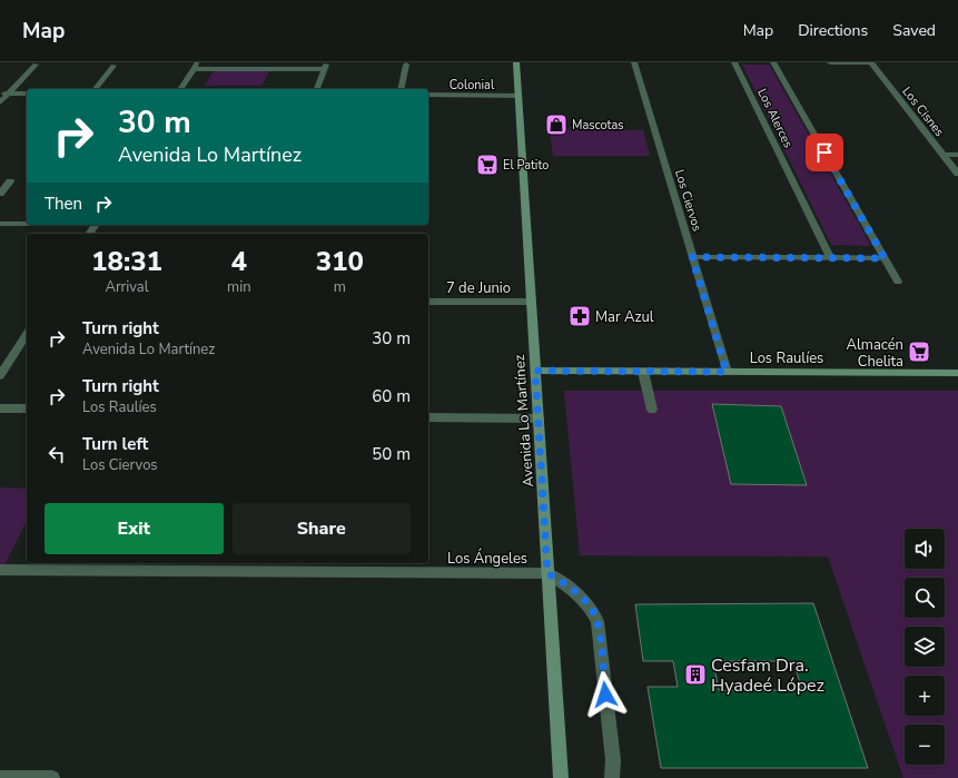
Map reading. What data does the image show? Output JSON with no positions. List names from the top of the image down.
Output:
{
  "streets": {
    "main road": ["Los Raulíes", "Avenida Lo Martínez"],
    "street": [
      "Colonial",
      "Los Cisnes",
      "Los Alerces",
      "Los Ciervos",
      "7 de Junio",
      "Los Ángeles"
    ]
  },
  "crossings": [
    ["Colonial", "Avenida Lo Martínez"],
    ["Los Ciervos", "Los Raulíes"],
    ["7 de Junio", "Avenida Lo Martínez"],
    ["Los Raulíes", "Avenida Lo Martínez"],
    ["Avenida Lo Martínez", "Los Ángeles"]
  ],
  "places": {
    "shop": ["Mascotas"],
    "supermarket": ["El Patito", "Almacén Chelita"],
    "pharmacy": ["Mar Azul"],
    "building": ["Cesfam Dra. Hyadeé López"]
  },
  "page": {
    "header": "Map",
    "nav": ["Map", "Directions", "Saved"],
    "turn": ["30 m", "Avenida Lo Martínez"],
    "then": "Then",
    "eta": [
      "18:31",
      "Arrival",
      "4",
      "min",
      "310",
      "m"
    ],
    "list": [
      {
        "name": "Turn right",
        "note": "Avenida Lo Martínez",
        "value": "30 m"
      },
      {
        "name": "Turn right",
        "note": "Los Raulíes",
        "value": "60 m"
      },
      {
        "name": "Turn left",
        "note": "Los Ciervos",
        "value": "50 m"
      }
    ],
    "buttons": ["Exit", "Share"],
    "map_buttons": ["+", "−"]
  }
}
